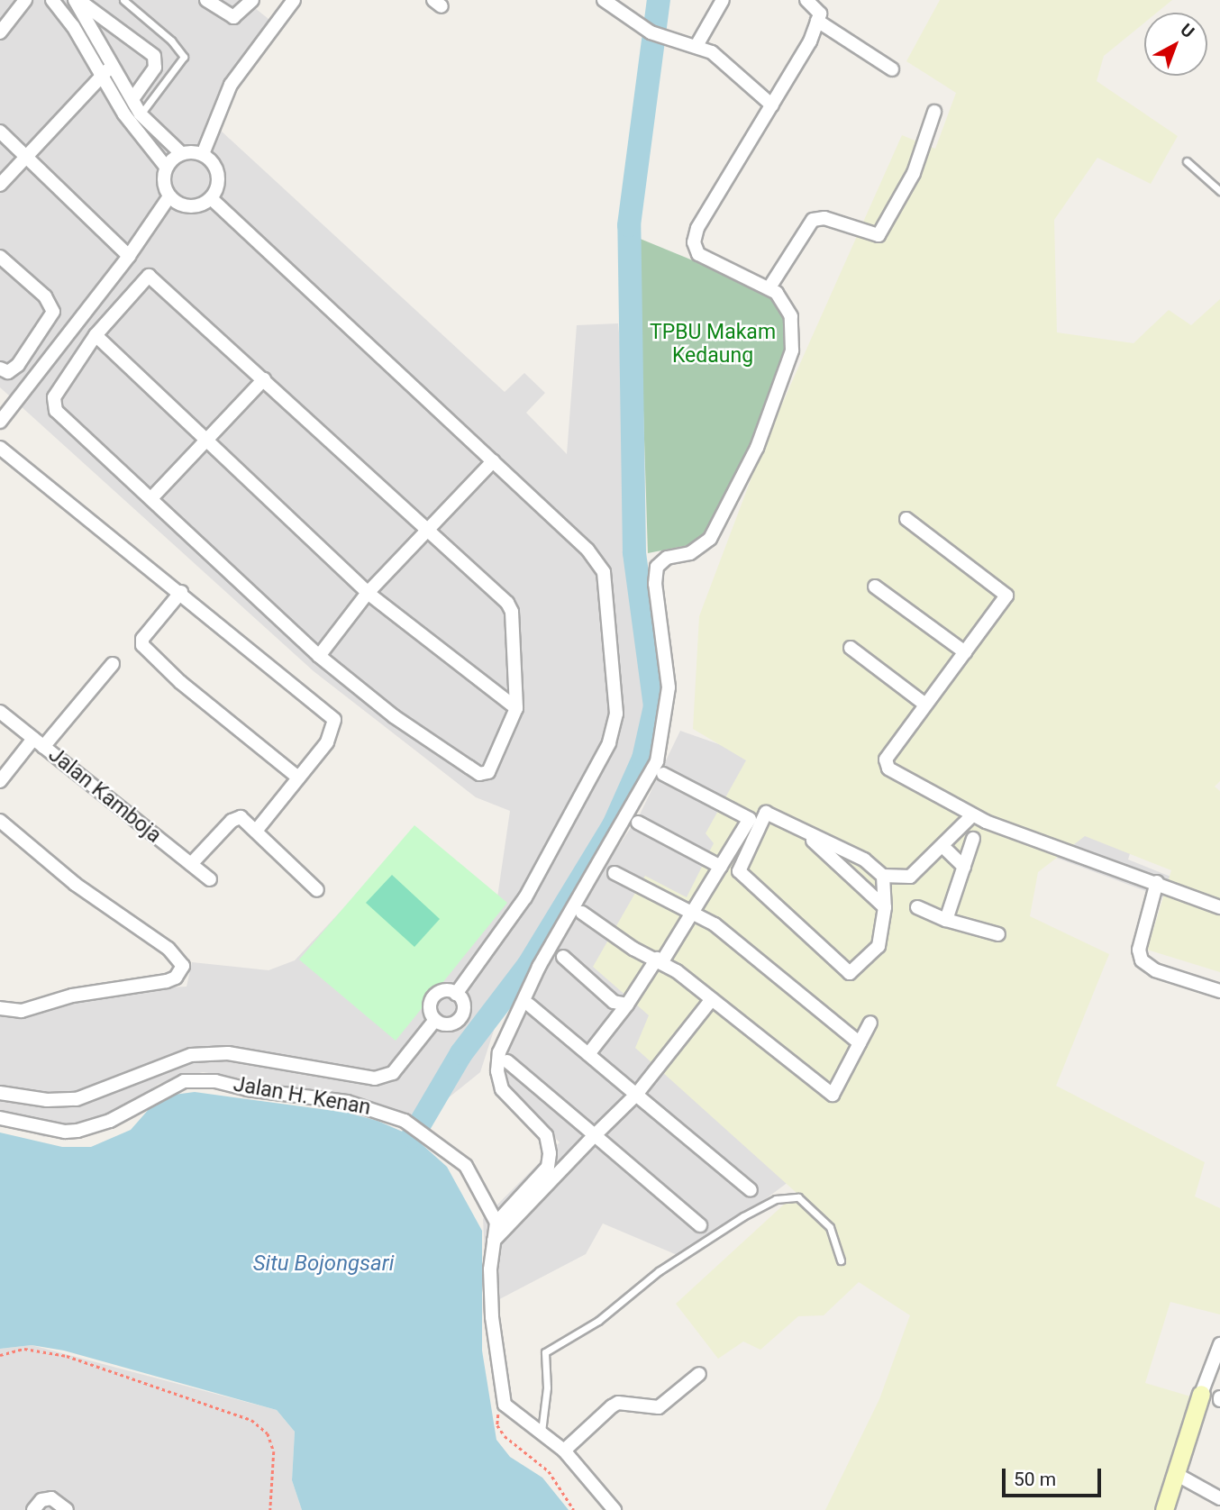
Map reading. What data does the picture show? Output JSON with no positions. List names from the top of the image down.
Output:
{
  "streets": {
    "street": ["Jalan Kamboja", "Jalan H. Kenan"]
  },
  "water": ["Situ Bojongsari"],
  "parks": ["TPBU Makam Kedaung"],
  "scale_bar": "50 m",
  "north": "top right"
}
